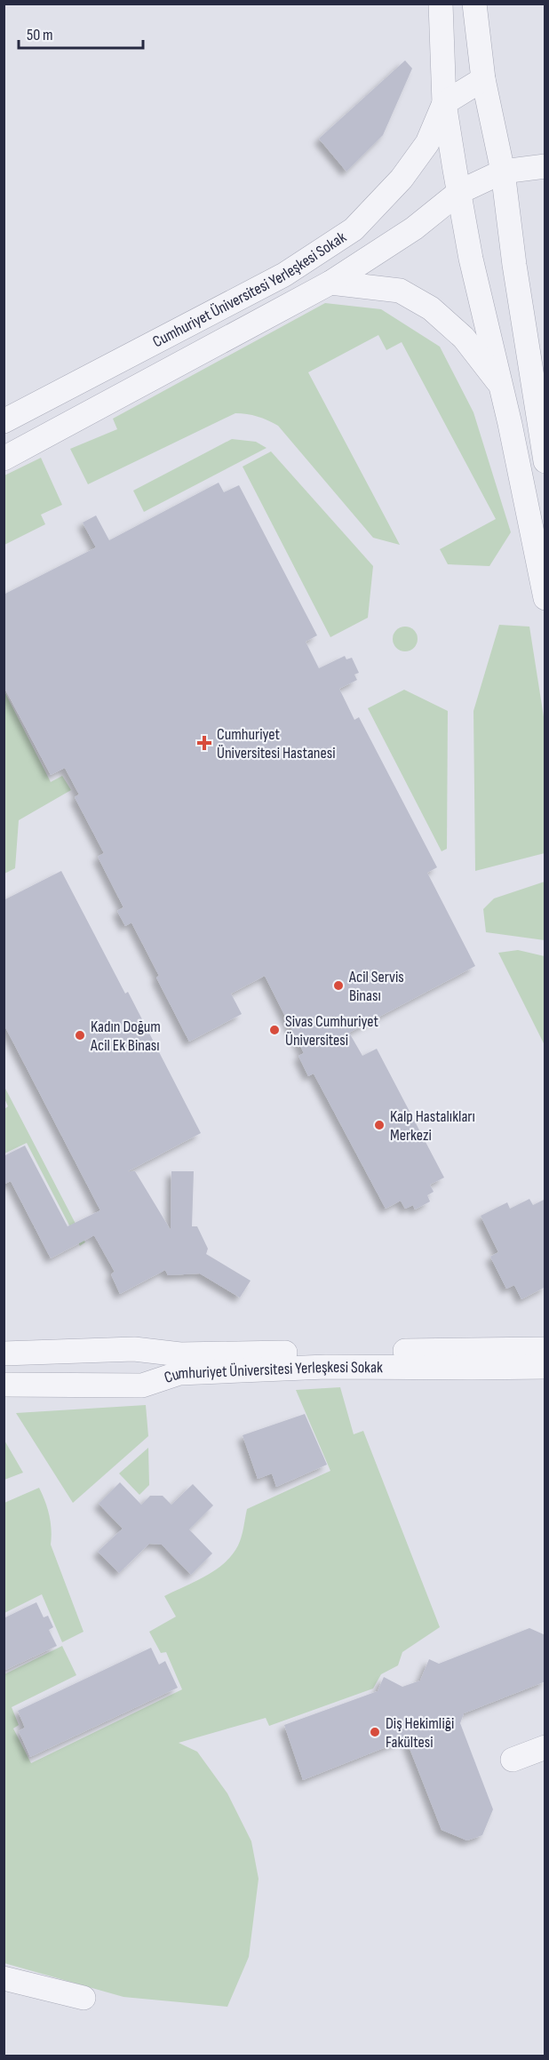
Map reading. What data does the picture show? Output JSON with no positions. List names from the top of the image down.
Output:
{
  "streets": {
    "street": ["Cumhuriyet Üniversitesi Yerleşkesi Sokak"]
  },
  "places": {
    "health": ["Cumhuriyet Üniversitesi Hastanesi"],
    "other": [
      "Acil Servis Binası",
      "Sivas Cumhuriyet Üniversitesi",
      "Kadın Doğum Acil Ek Binası",
      "Kalp Hastalıkları Merkezi",
      "Diş Hekimliği Fakültesi"
    ]
  },
  "scale_bar": "50 m"
}
